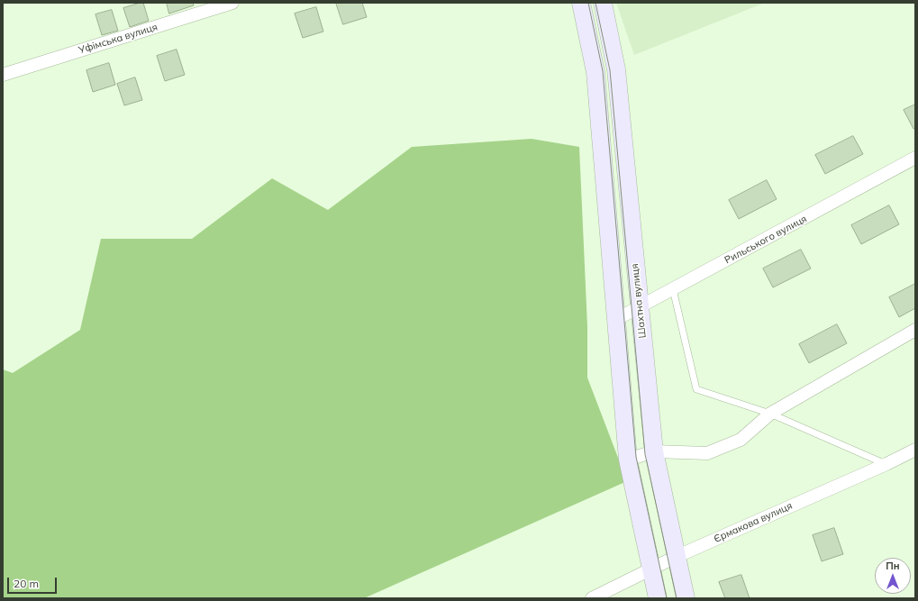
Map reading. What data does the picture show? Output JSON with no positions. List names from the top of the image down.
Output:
{
  "streets": {
    "main road": ["Шахтна вулиця"],
    "street": ["Уфімська вулиця", "Рильського вулиця", "Єрмакова вулиця"]
  },
  "crossings": [
    ["Рильського вулиця", "Шахтна вулиця"],
    ["Шахтна вулиця", "Єрмакова вулиця"]
  ],
  "scale_bar": "20 m",
  "north": "top"
}
